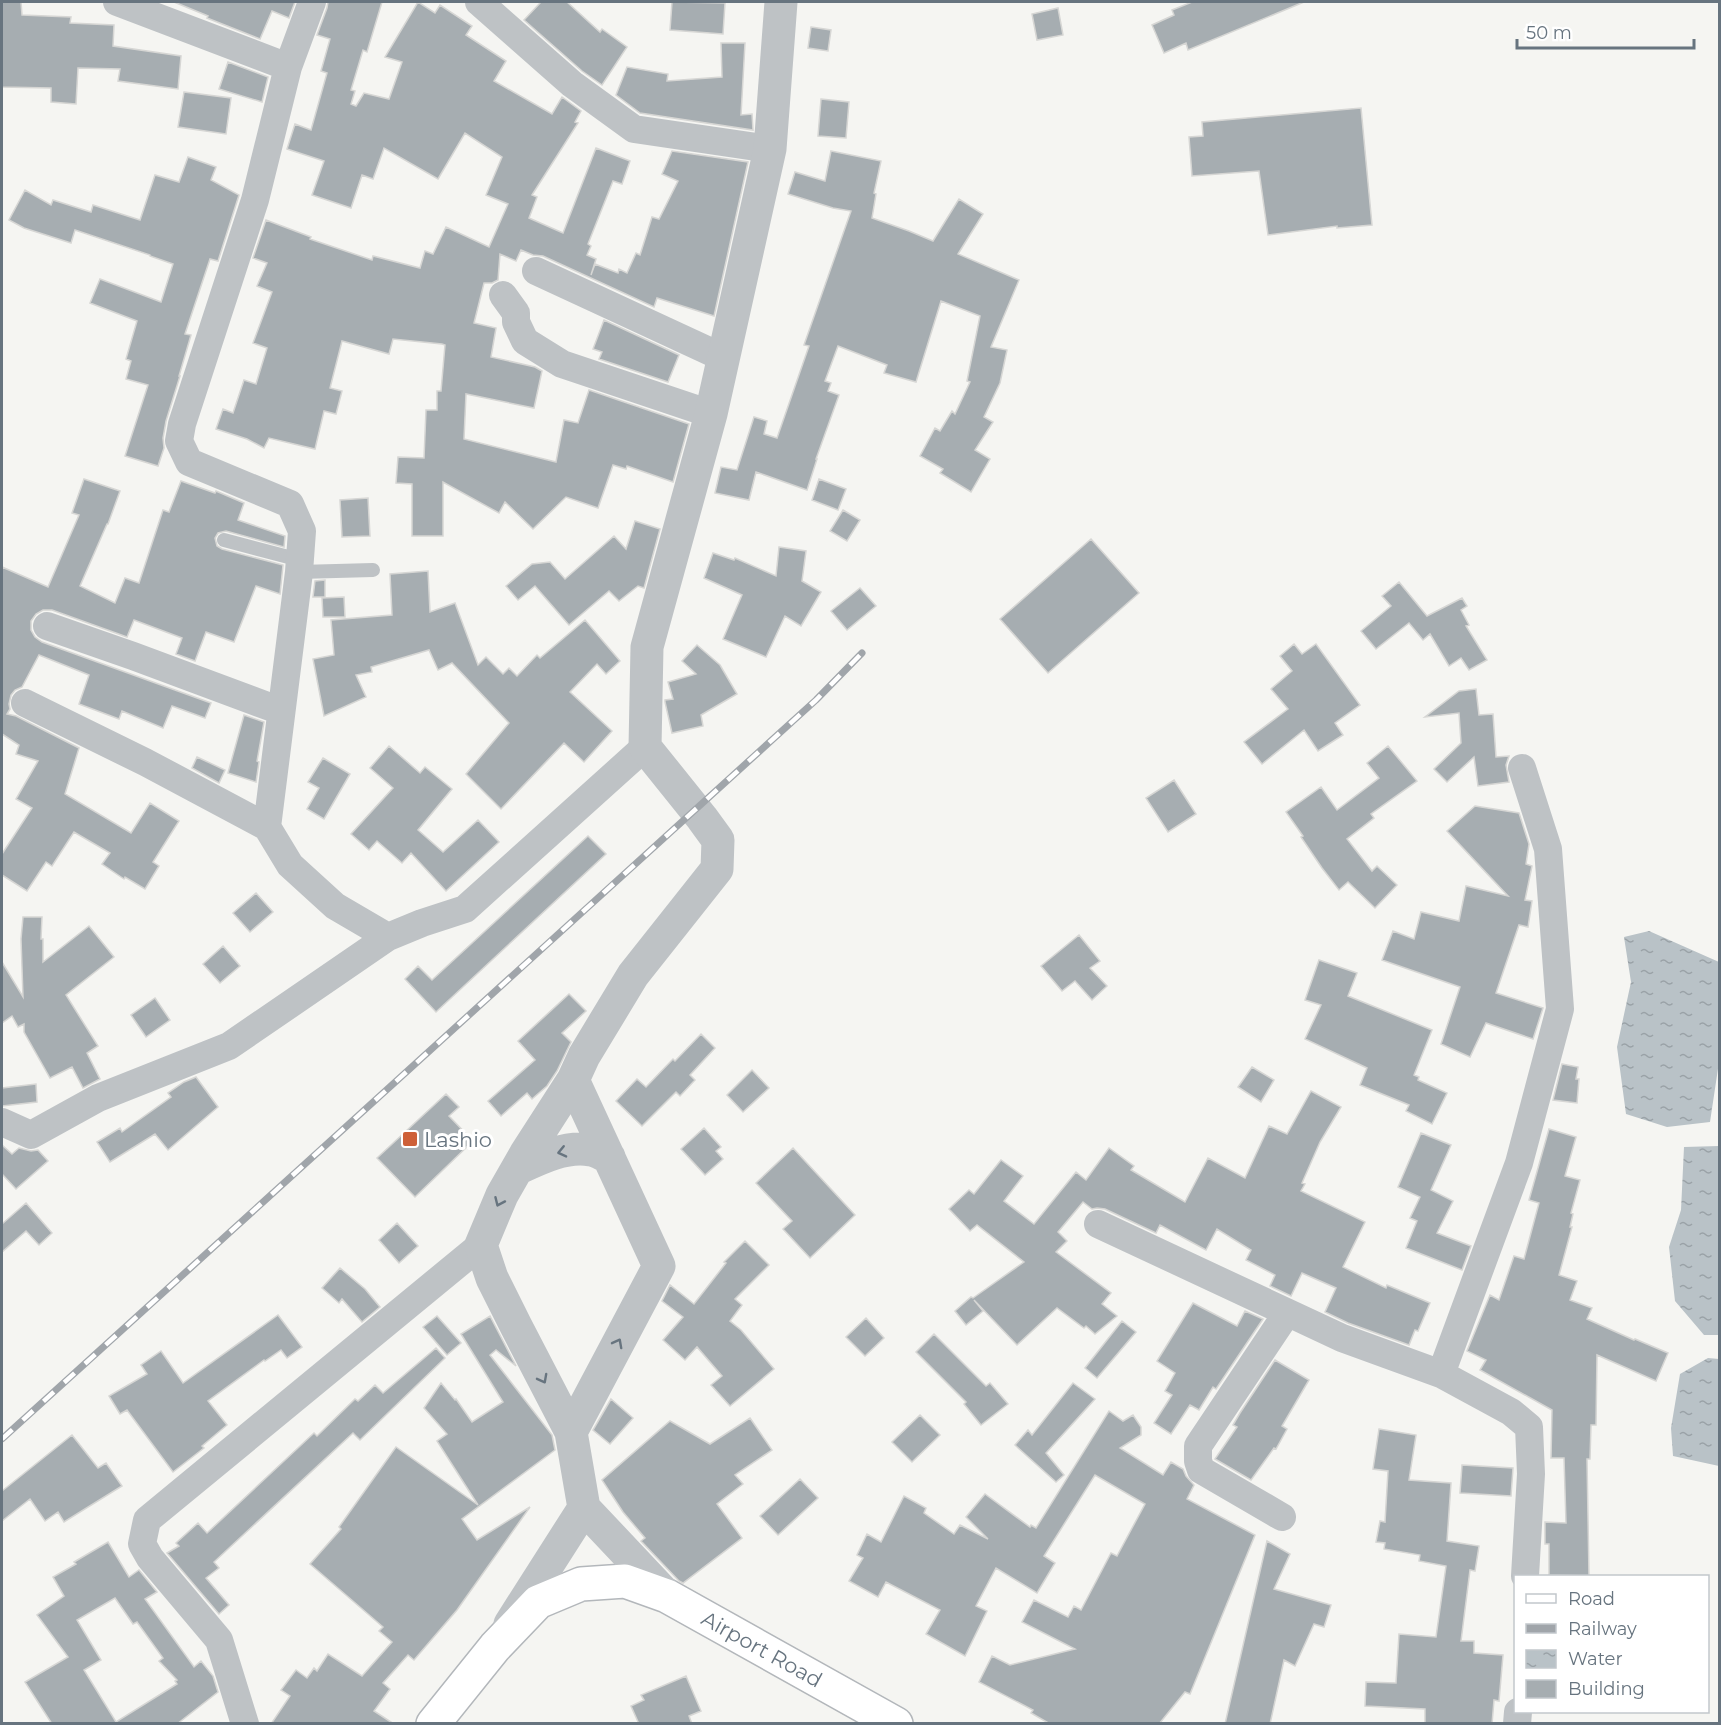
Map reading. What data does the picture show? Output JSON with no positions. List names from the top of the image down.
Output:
{
  "streets": {
    "main road": ["Airport Road"]
  },
  "places": {
    "transit": ["Lashio"]
  },
  "legend": [
    "Road",
    "Railway",
    "Water",
    "Building"
  ],
  "scale_bar": "50 m"
}
